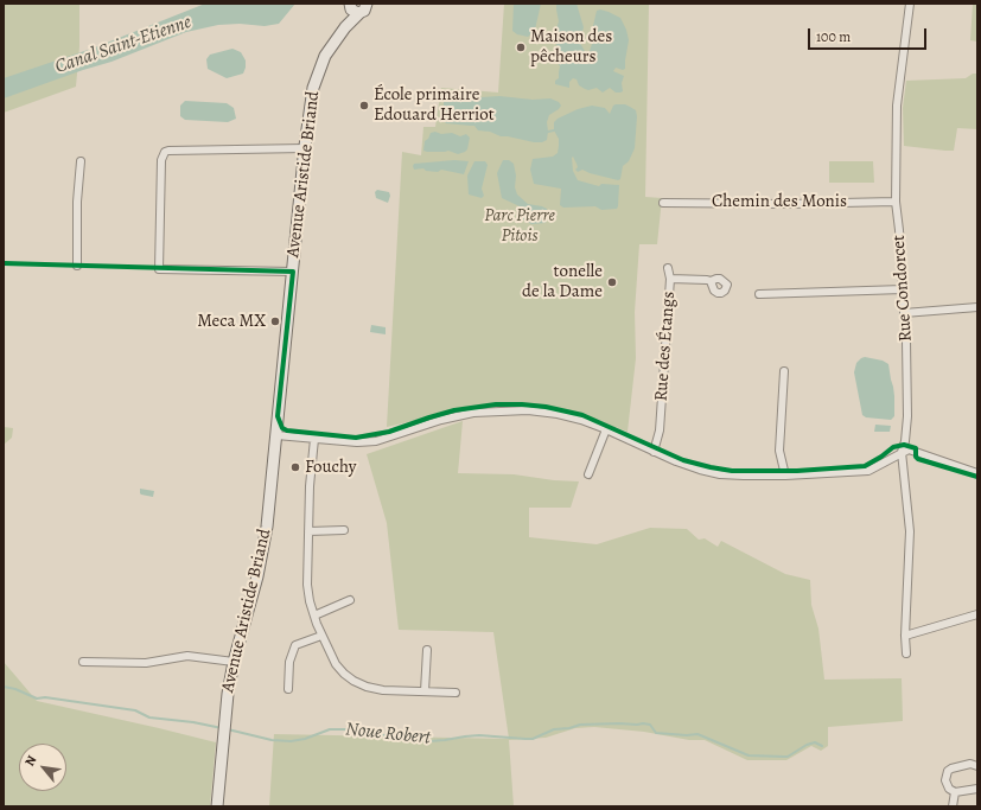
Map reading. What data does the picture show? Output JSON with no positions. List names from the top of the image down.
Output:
{
  "streets": {
    "street": [
      "Avenue Aristide Briand",
      "Chemin des Monis",
      "Rue Condorcet",
      "Rue des Étangs"
    ]
  },
  "crossings": [
    ["Chemin des Monis", "Rue Condorcet"]
  ],
  "water": ["Canal Saint-Etienne", "Noue Robert"],
  "parks": ["Parc Pierre Pitois"],
  "places": [
    "Maison des pêcheurs",
    "École primaire Edouard Herriot",
    "tonelle de la Dame",
    "Meca MX",
    "Fouchy"
  ],
  "scale_bar": "100 m",
  "north": "top left"
}
